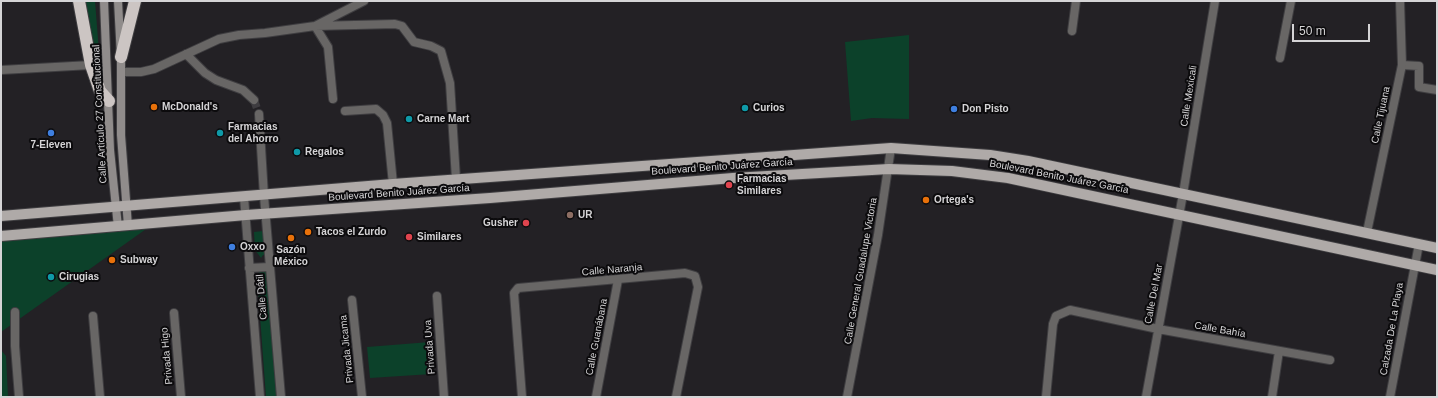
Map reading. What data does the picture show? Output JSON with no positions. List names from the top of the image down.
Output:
{
  "streets": {
    "main road": ["Calle Artículo 27 Constitucional", "Boulevard Benito Juárez García"],
    "street": [
      "Calle Mexicali",
      "Calle Tijuana",
      "Calle Naranja",
      "Calle General Guadalupe Victoria",
      "Calle Del Mar",
      "Calle Dátil",
      "Calzada De La Playa",
      "Calle Bahía",
      "Calle Guanábana",
      "Privada Uva",
      "Privada Jicama",
      "Privada Higo"
    ]
  },
  "crossings": [
    ["Calle Mexicali", "Boulevard Benito Juárez García"],
    ["Calle Mexicali", "Calle Del Mar"],
    ["Calle Artículo 27 Constitucional", "Boulevard Benito Juárez García"],
    ["Calle Tijuana", "Boulevard Benito Juárez García"],
    ["Boulevard Benito Juárez García", "Calle General Guadalupe Victoria"],
    ["Boulevard Benito Juárez García", "Calle Del Mar"],
    ["Boulevard Benito Juárez García", "Calle Dátil"],
    ["Boulevard Benito Juárez García", "Calzada De La Playa"],
    ["Calle Naranja", "Calle Guanábana"],
    ["Calle Del Mar", "Calle Bahía"]
  ],
  "places": [
    "McDonald's",
    "Curios",
    "Don Pisto",
    "Carne Mart",
    "7-Eleven",
    "Farmacias del Ahorro",
    "Regalos",
    "Farmacias Similares",
    "Ortega's",
    "UR",
    "Gusher",
    "Tacos el Zurdo",
    "Similares",
    "Sazón México",
    "Oxxo",
    "Subway",
    "Cirugias"
  ],
  "scale_bar": "50 m"
}
